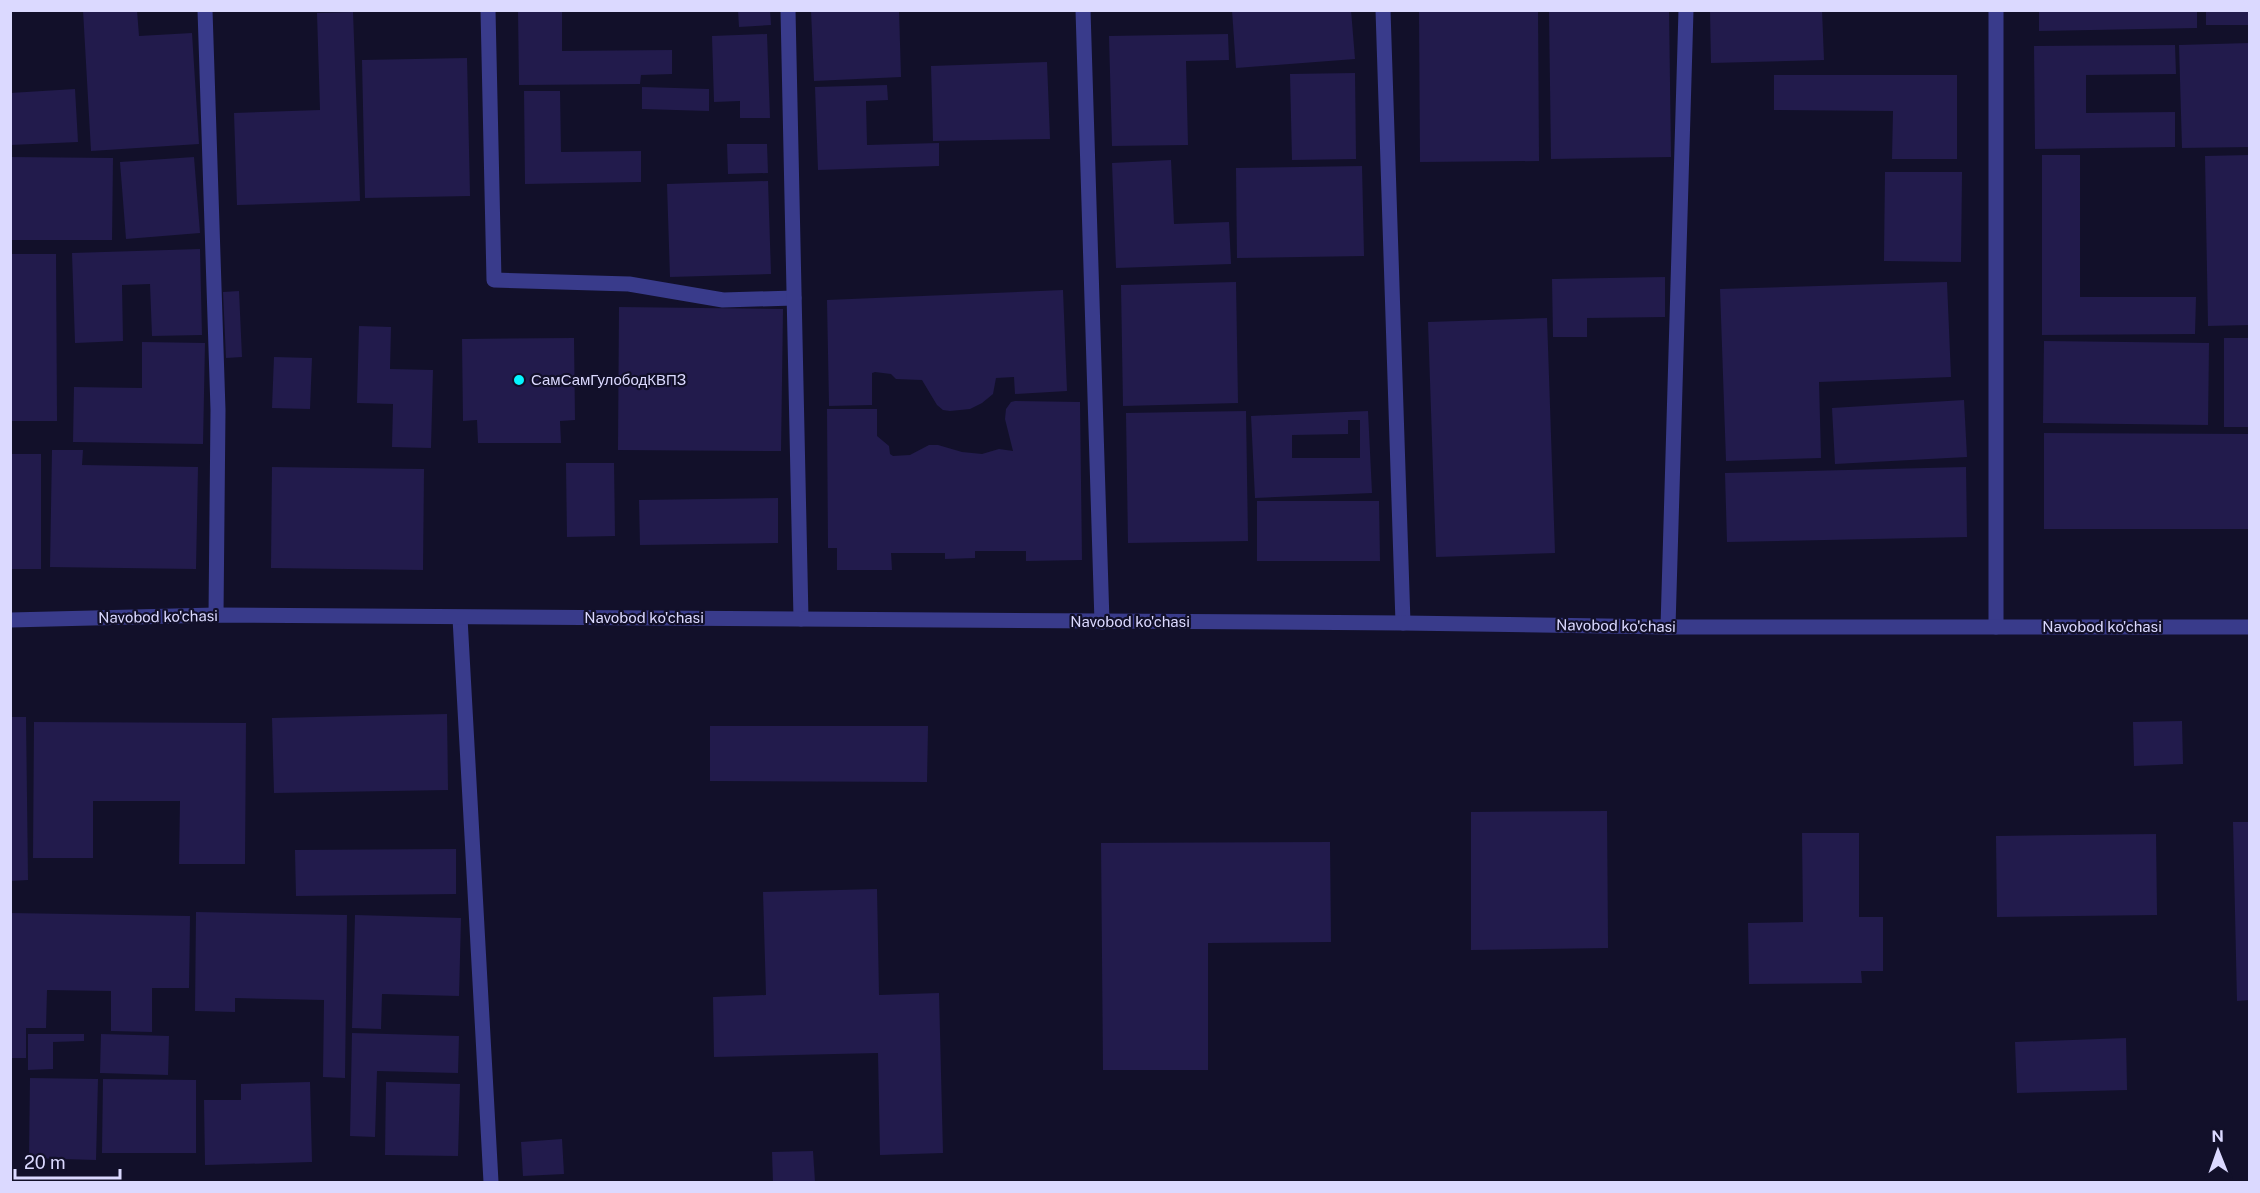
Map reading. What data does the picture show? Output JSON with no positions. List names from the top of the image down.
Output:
{
  "streets": {
    "street": ["Navobod ko'chasi"]
  },
  "places": ["СамСамГулободКВП3"],
  "scale_bar": "20 m",
  "north": "top"
}
